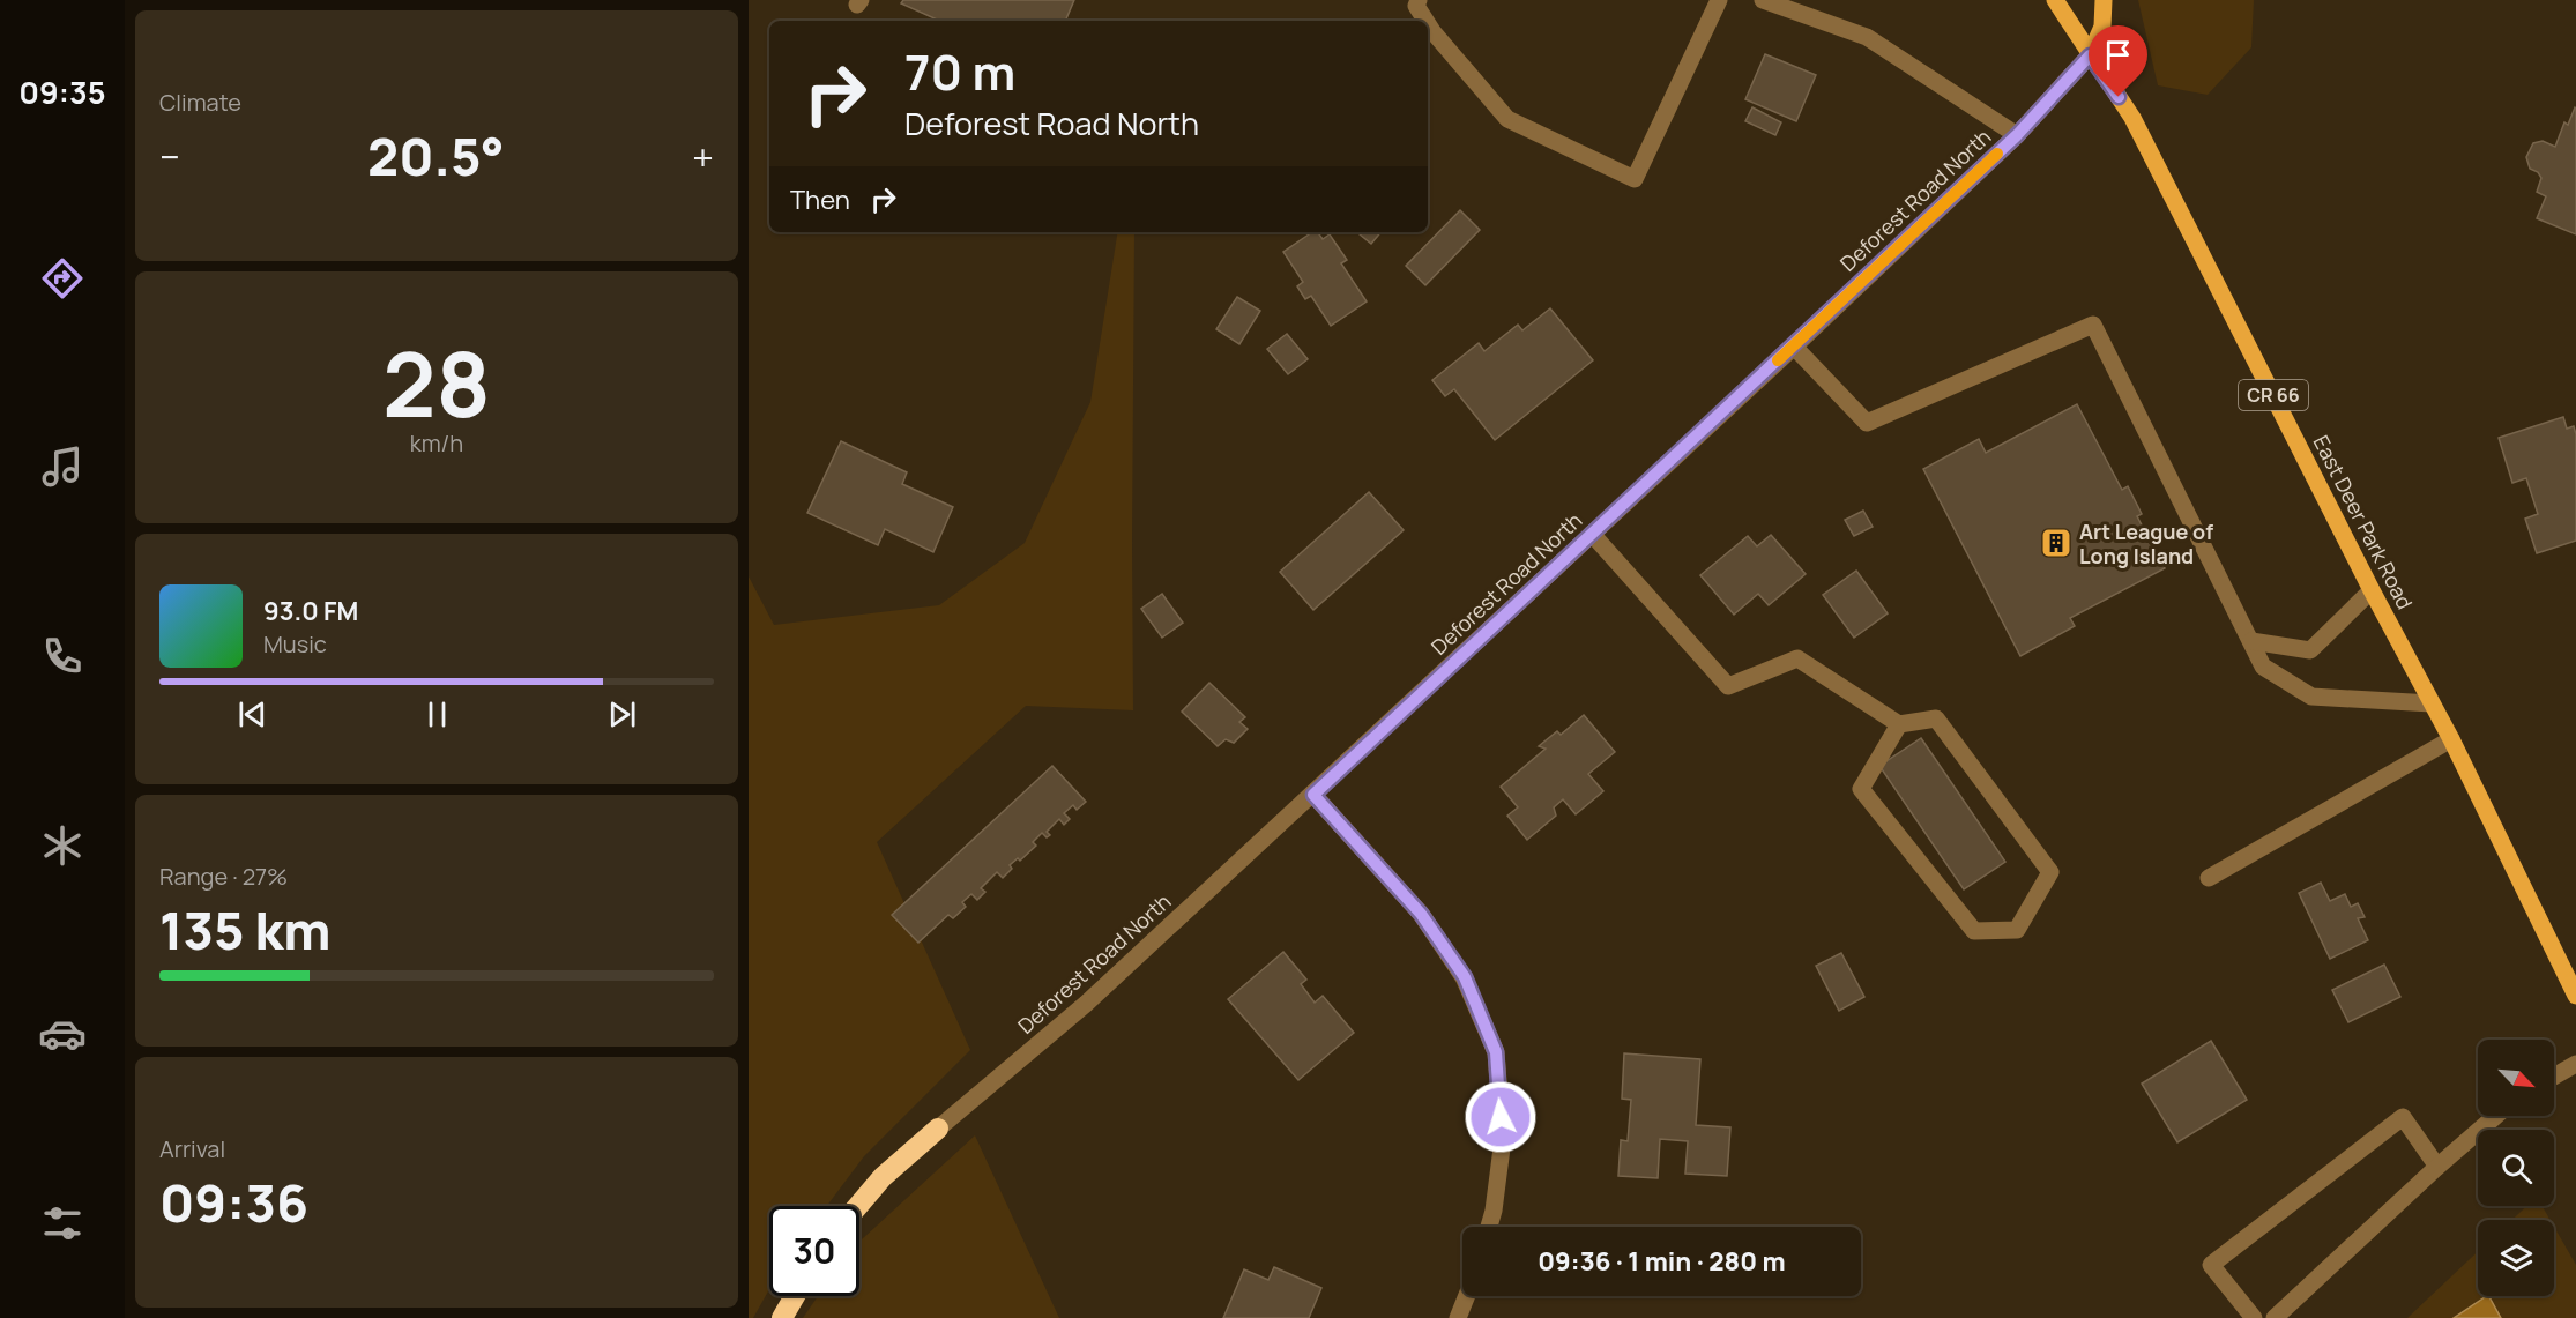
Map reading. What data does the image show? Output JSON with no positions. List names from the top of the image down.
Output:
{
  "streets": {
    "main road": ["CR 66", "East Deer Park Road"],
    "street": ["Deforest Road North"]
  },
  "crossings": [
    ["Deforest Road North", "East Deer Park Road"]
  ],
  "places": {
    "building": ["Art League of Long Island"]
  },
  "north": "bottom right",
  "page": {
    "tabs": "09:35",
    "tile": [
      "Climate",
      ["28", "km/h"],
      ["Range · 27%", "135 km"],
      ["Arrival", "09:36"]
    ],
    "turn": ["70 m", "Deforest Road North"],
    "heat": ["−", "20.5°", "+"],
    "then": "Then",
    "song": ["93.0 FM", "Music"],
    "limit": "30",
    "trip": "09:36 · 1 min · 280 m"
  }
}
